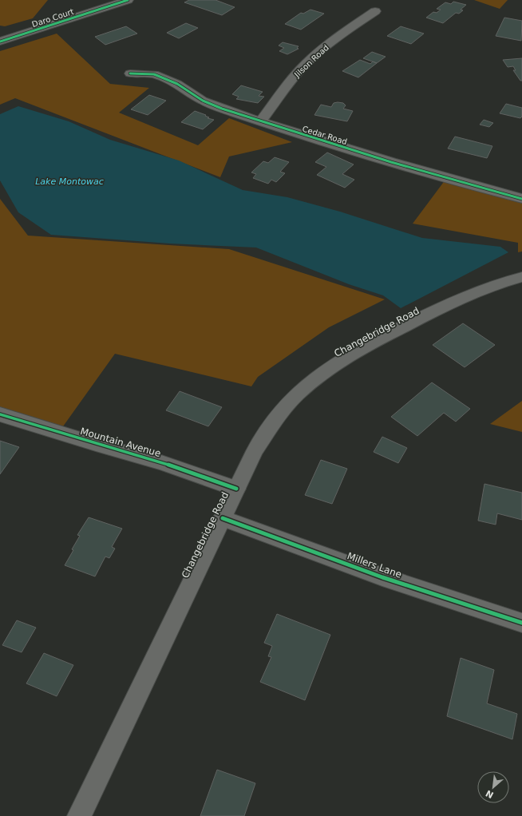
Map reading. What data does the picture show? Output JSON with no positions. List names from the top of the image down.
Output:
{
  "streets": {
    "street": [
      "Daro Court",
      "Jilson Road",
      "Cedar Road",
      "Changebridge Road",
      "Mountain Avenue",
      "Millers Lane"
    ]
  },
  "crossings": [
    ["Jilson Road", "Cedar Road"],
    ["Changebridge Road", "Mountain Avenue"],
    ["Changebridge Road", "Millers Lane"]
  ],
  "water": ["Lake Montowac"],
  "north": "bottom left"
}
